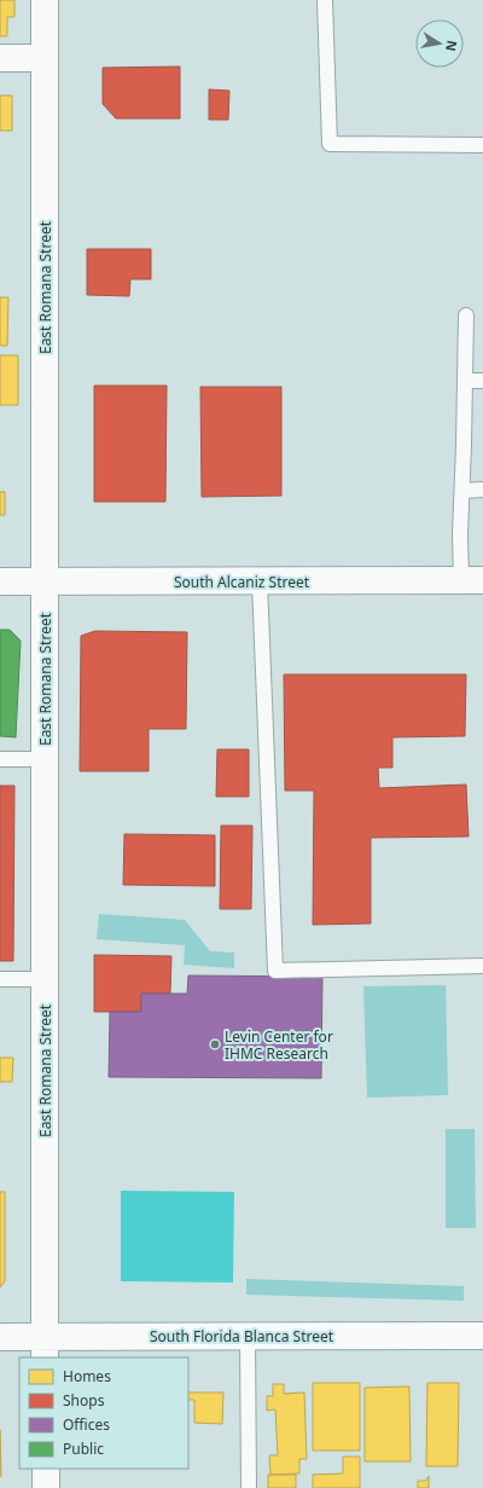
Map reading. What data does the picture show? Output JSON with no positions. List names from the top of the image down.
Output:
{
  "streets": {
    "street": ["East Romana Street", "South Alcaniz Street", "South Florida Blanca Street"]
  },
  "crossings": [
    ["East Romana Street", "South Alcaniz Street"],
    ["East Romana Street", "South Florida Blanca Street"]
  ],
  "places": ["Levin Center for IHMC Research"],
  "legend": [
    "Homes",
    "Shops",
    "Offices",
    "Public"
  ],
  "north": "right"
}
